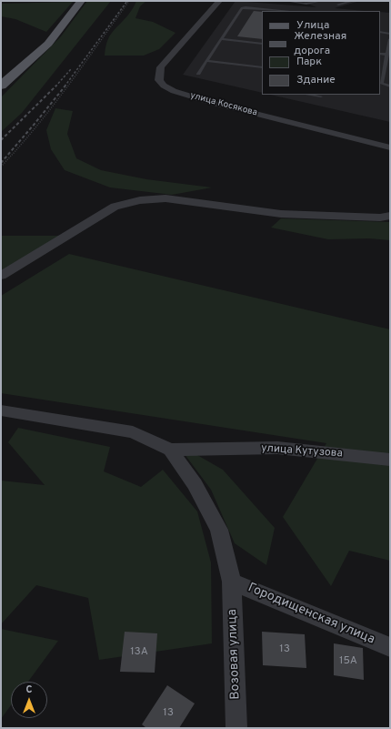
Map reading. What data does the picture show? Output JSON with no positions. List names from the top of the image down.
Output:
{
  "streets": {
    "street": [
      "улица Косякова",
      "улица Кутузова",
      "Городищенская улица",
      "Возовая улица"
    ]
  },
  "crossings": [
    ["улица Кутузова", "Возовая улица"],
    ["Городищенская улица", "Возовая улица"]
  ],
  "house_numbers": [
    "13",
    "13А",
    "15А",
    "13"
  ],
  "legend": [
    "Улица",
    "Железная дорога",
    "Парк",
    "Здание"
  ],
  "north": "top"
}
